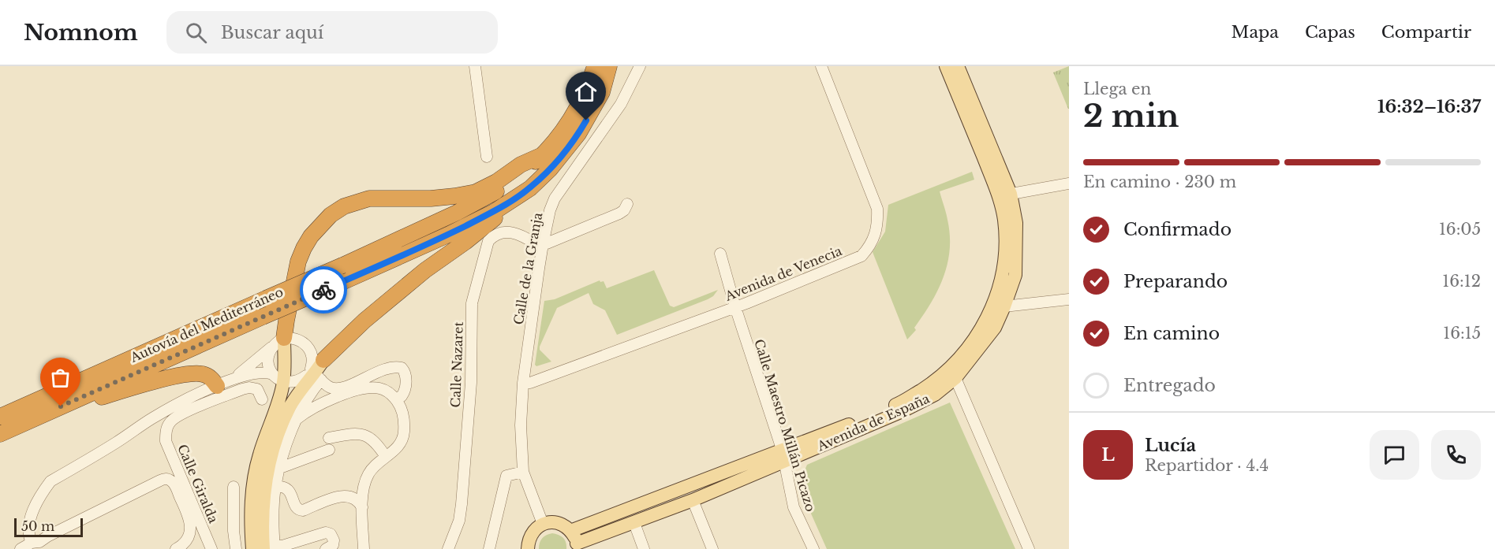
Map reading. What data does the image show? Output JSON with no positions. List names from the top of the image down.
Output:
{
  "streets": {
    "highway": ["Autovía del Mediterráneo"],
    "main road": ["Avenida de España"],
    "street": [
      "Calle de la Granja",
      "Avenida de Venecia",
      "Calle Nazaret",
      "Calle Maestro Millán Picazo",
      "Calle Giralda"
    ]
  },
  "crossings": [
    ["Calle de la Granja", "Avenida de Venecia"],
    ["Calle de la Granja", "Calle Nazaret"],
    ["Avenida de Venecia", "Calle Maestro Millán Picazo"],
    ["Avenida de España", "Calle Maestro Millán Picazo"]
  ],
  "scale_bar": "50 m",
  "page": {
    "header": "Nomnom",
    "search": "Buscar aquí",
    "nav": ["Mapa", "Capas", "Compartir"],
    "heading": ["2 min", "Llega en", "16:32–16:37"],
    "panel": ["Lucía", "Repartidor · 4.4"],
    "bar": "En camino · 230 m",
    "list": [
      ["Confirmado", "16:05"],
      ["Preparando", "16:12"],
      ["En camino", "16:15"],
      "Entregado"
    ],
    "round": "L",
    "scale": "50 m"
  }
}
